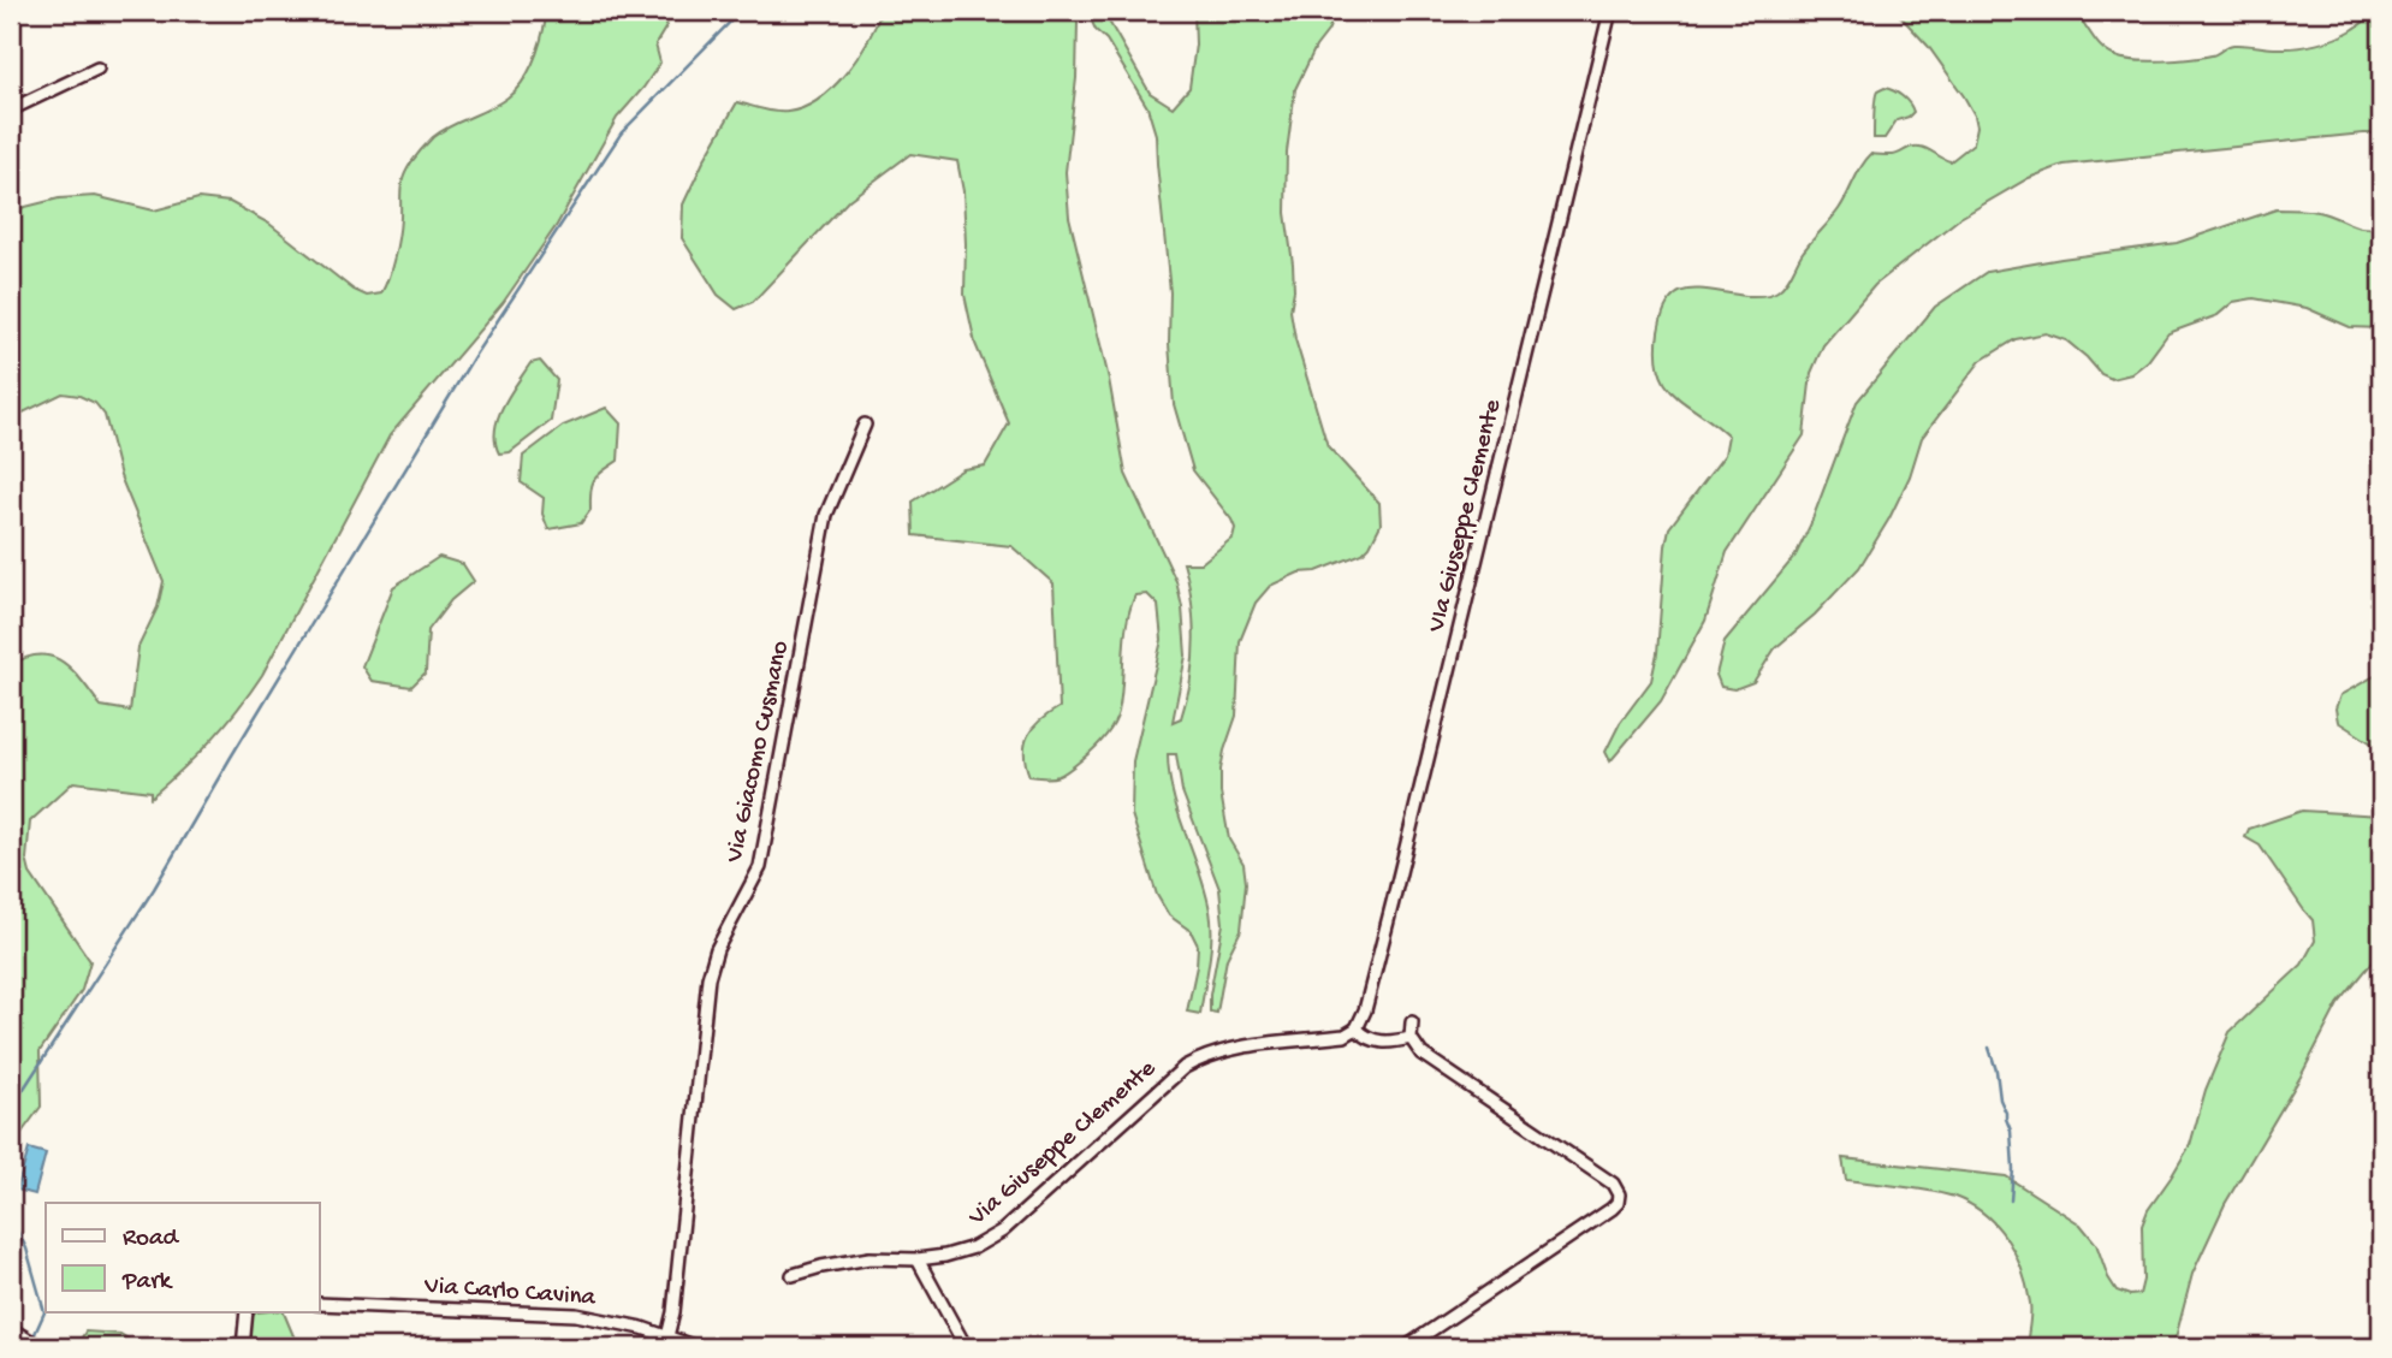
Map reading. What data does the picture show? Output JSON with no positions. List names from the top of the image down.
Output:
{
  "streets": {
    "street": [
      "VIa Giuseppe Clemente",
      "Via Giacomo Cusmano",
      "Via Giuseppe Clemente",
      "Via Carlo Cavina"
    ]
  },
  "crossings": [
    ["VIa Giuseppe Clemente", "Via Giuseppe Clemente"],
    ["Via Giacomo Cusmano", "Via Carlo Cavina"]
  ],
  "legend": ["Road", "Park"]
}
